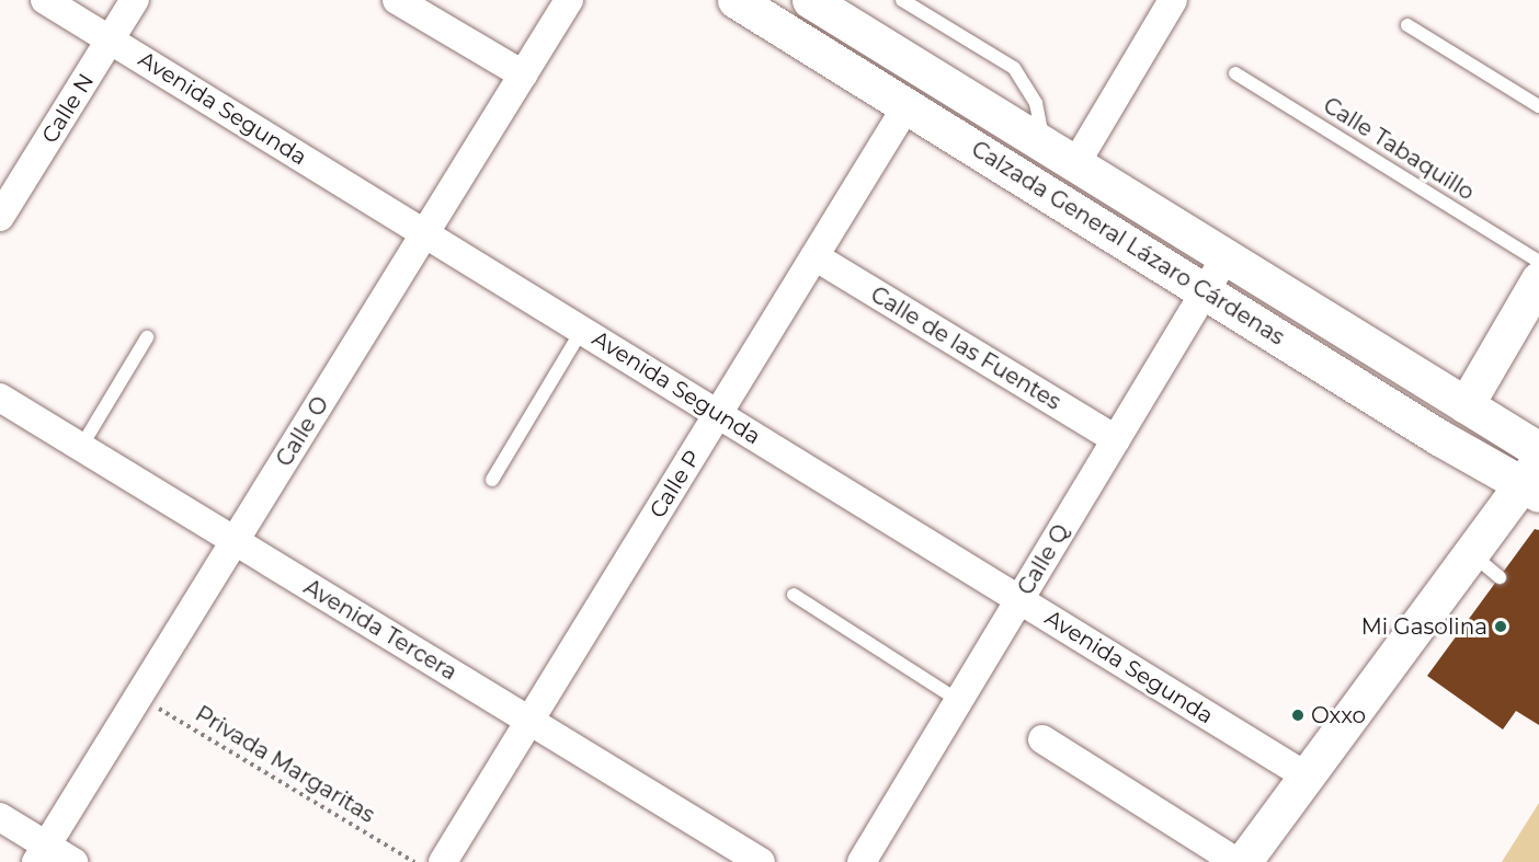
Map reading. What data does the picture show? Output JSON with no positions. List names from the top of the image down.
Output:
{
  "streets": {
    "main road": ["Calzada General Lázaro Cárdenas"],
    "street": [
      "Calle N",
      "Avenida Segunda",
      "Calle de las Fuentes",
      "Calle O",
      "Calle P",
      "Calle Q",
      "Avenida Tercera"
    ],
    "lane": ["Calle Tabaquillo"],
    "path": ["Privada Margaritas"]
  },
  "crossings": [
    ["Calle N", "Avenida Segunda"],
    ["Avenida Segunda", "Calle O"],
    ["Avenida Segunda", "Calle P"],
    ["Avenida Segunda", "Calle Q"],
    ["Calzada General Lázaro Cárdenas", "Calle P"],
    ["Calzada General Lázaro Cárdenas", "Calle Q"],
    ["Calle de las Fuentes", "Calle P"],
    ["Calle de las Fuentes", "Calle Q"],
    ["Calle O", "Avenida Tercera"],
    ["Calle O", "Privada Margaritas"],
    ["Calle P", "Avenida Tercera"]
  ],
  "places": ["Mi Gasolina", "Oxxo"]
}
